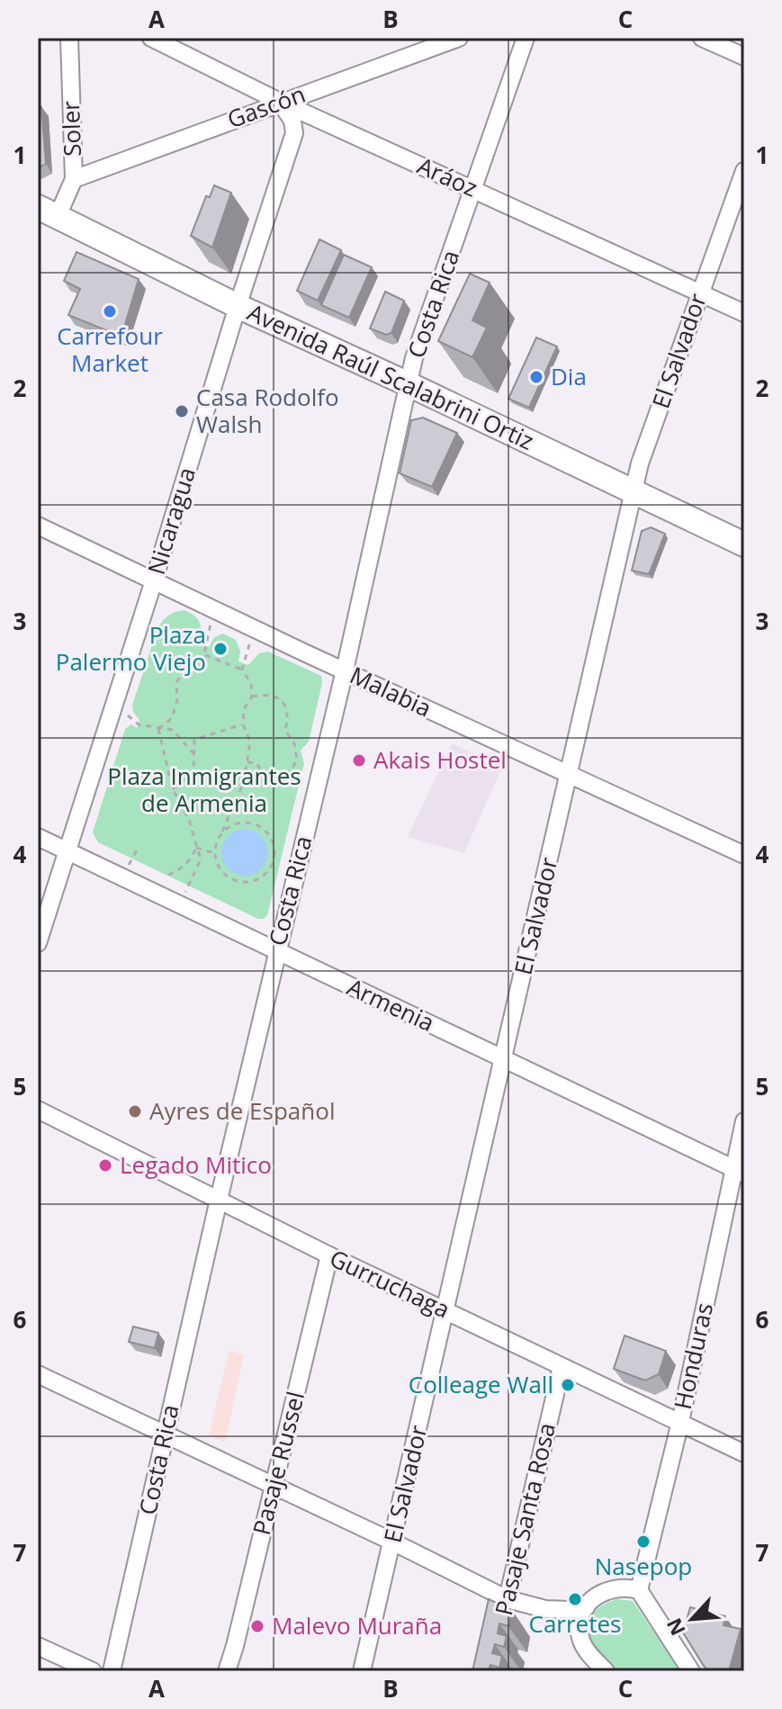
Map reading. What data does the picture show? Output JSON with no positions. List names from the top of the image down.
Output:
{
  "streets": {
    "main road": ["Avenida Raúl Scalabrini Ortiz"],
    "street": [
      "Gascón",
      "Soler",
      "Aráoz",
      "Costa Rica",
      "El Salvador",
      "Nicaragua",
      "Malabia",
      "Armenia",
      "Gurruchaga",
      "Honduras",
      "Pasaje Russel",
      "Pasaje Santa Rosa"
    ]
  },
  "crossings": [
    ["Gascón", "Soler"],
    ["Gascón", "Aráoz"],
    ["Gascón", "Nicaragua"],
    ["Soler", "Avenida Raúl Scalabrini Ortiz"],
    ["Aráoz", "Costa Rica"],
    ["Aráoz", "El Salvador"],
    ["Aráoz", "Nicaragua"],
    ["Costa Rica", "Avenida Raúl Scalabrini Ortiz"],
    ["Costa Rica", "Malabia"],
    ["Costa Rica", "Armenia"],
    ["Costa Rica", "Gurruchaga"],
    ["El Salvador", "Avenida Raúl Scalabrini Ortiz"],
    ["El Salvador", "Malabia"],
    ["El Salvador", "Armenia"],
    ["El Salvador", "Gurruchaga"],
    ["Avenida Raúl Scalabrini Ortiz", "Nicaragua"],
    ["Nicaragua", "Malabia"],
    ["Nicaragua", "Armenia"],
    ["Armenia", "Honduras"],
    ["Gurruchaga", "Honduras"],
    ["Gurruchaga", "Pasaje Russel"],
    ["Gurruchaga", "Pasaje Santa Rosa"]
  ],
  "parks": ["Plaza Inmigrantes de Armenia"],
  "places": [
    "Carrefour Market",
    "Dia",
    "Casa Rodolfo Walsh",
    "Plaza Palermo Viejo",
    "Akais Hostel",
    "Ayres de Español",
    "Legado Mitico",
    "Colleage Wall",
    "Nasepop",
    "Carretes",
    "Malevo Muraña"
  ],
  "north": "bottom left",
  "grid": {
    "columns": ["A", "B", "C"],
    "rows": [
      "1",
      "2",
      "3",
      "4",
      "5",
      "6",
      "7"
    ]
  }
}
